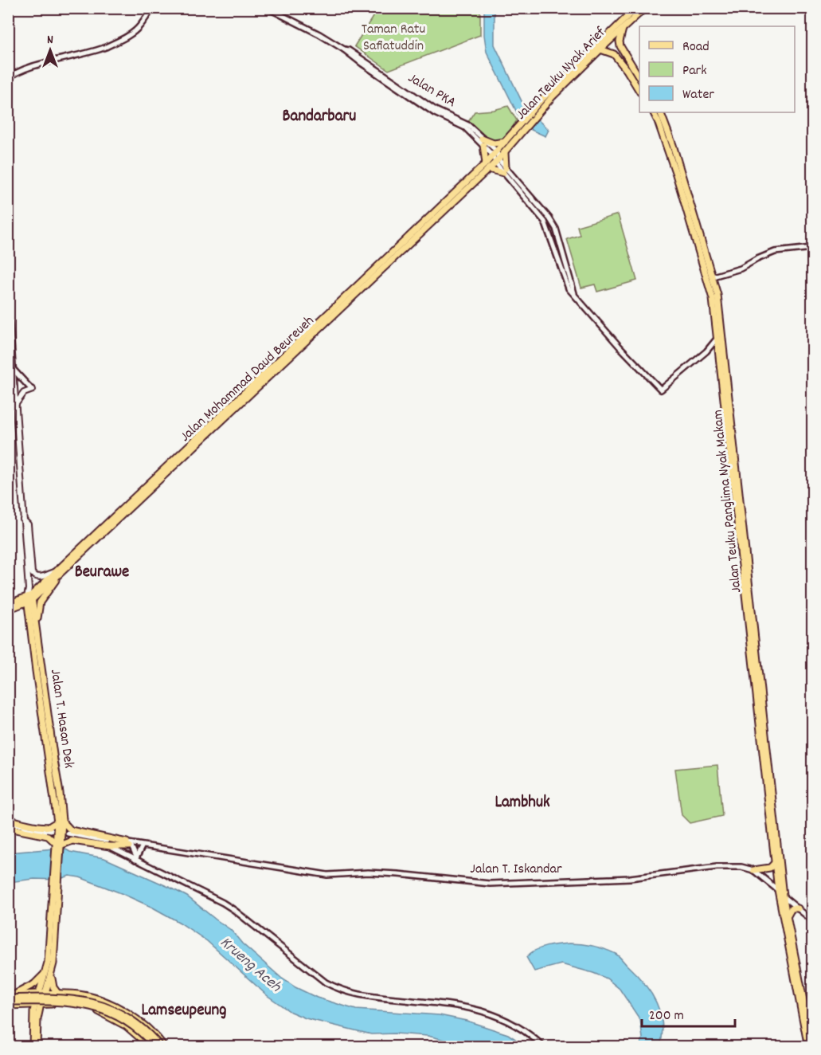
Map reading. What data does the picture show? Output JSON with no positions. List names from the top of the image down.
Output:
{
  "streets": {
    "main road": [
      "Jalan Teuku Nyak Arief",
      "Jalan Mohammad Daud Beureueh",
      "Jalan Teuku Panglima Nyak Makam",
      "Jalan T. Hasan Dek"
    ],
    "street": ["Jalan PKA", "Jalan T. Iskandar"]
  },
  "crossings": [
    ["Jalan Teuku Nyak Arief", "Jalan PKA"],
    ["Jalan Teuku Nyak Arief", "Jalan Mohammad Daud Beureueh"],
    ["Jalan PKA", "Jalan Mohammad Daud Beureueh"],
    ["Jalan Mohammad Daud Beureueh", "Jalan T. Hasan Dek"]
  ],
  "districts": [
    "Bandarbaru",
    "Beurawe",
    "Lambhuk",
    "Lamseupeung"
  ],
  "water": ["Krueng Aceh"],
  "parks": ["Taman Ratu Safiatuddin"],
  "legend": ["Road", "Park", "Water"],
  "scale_bar": "200 m",
  "north": "top"
}
